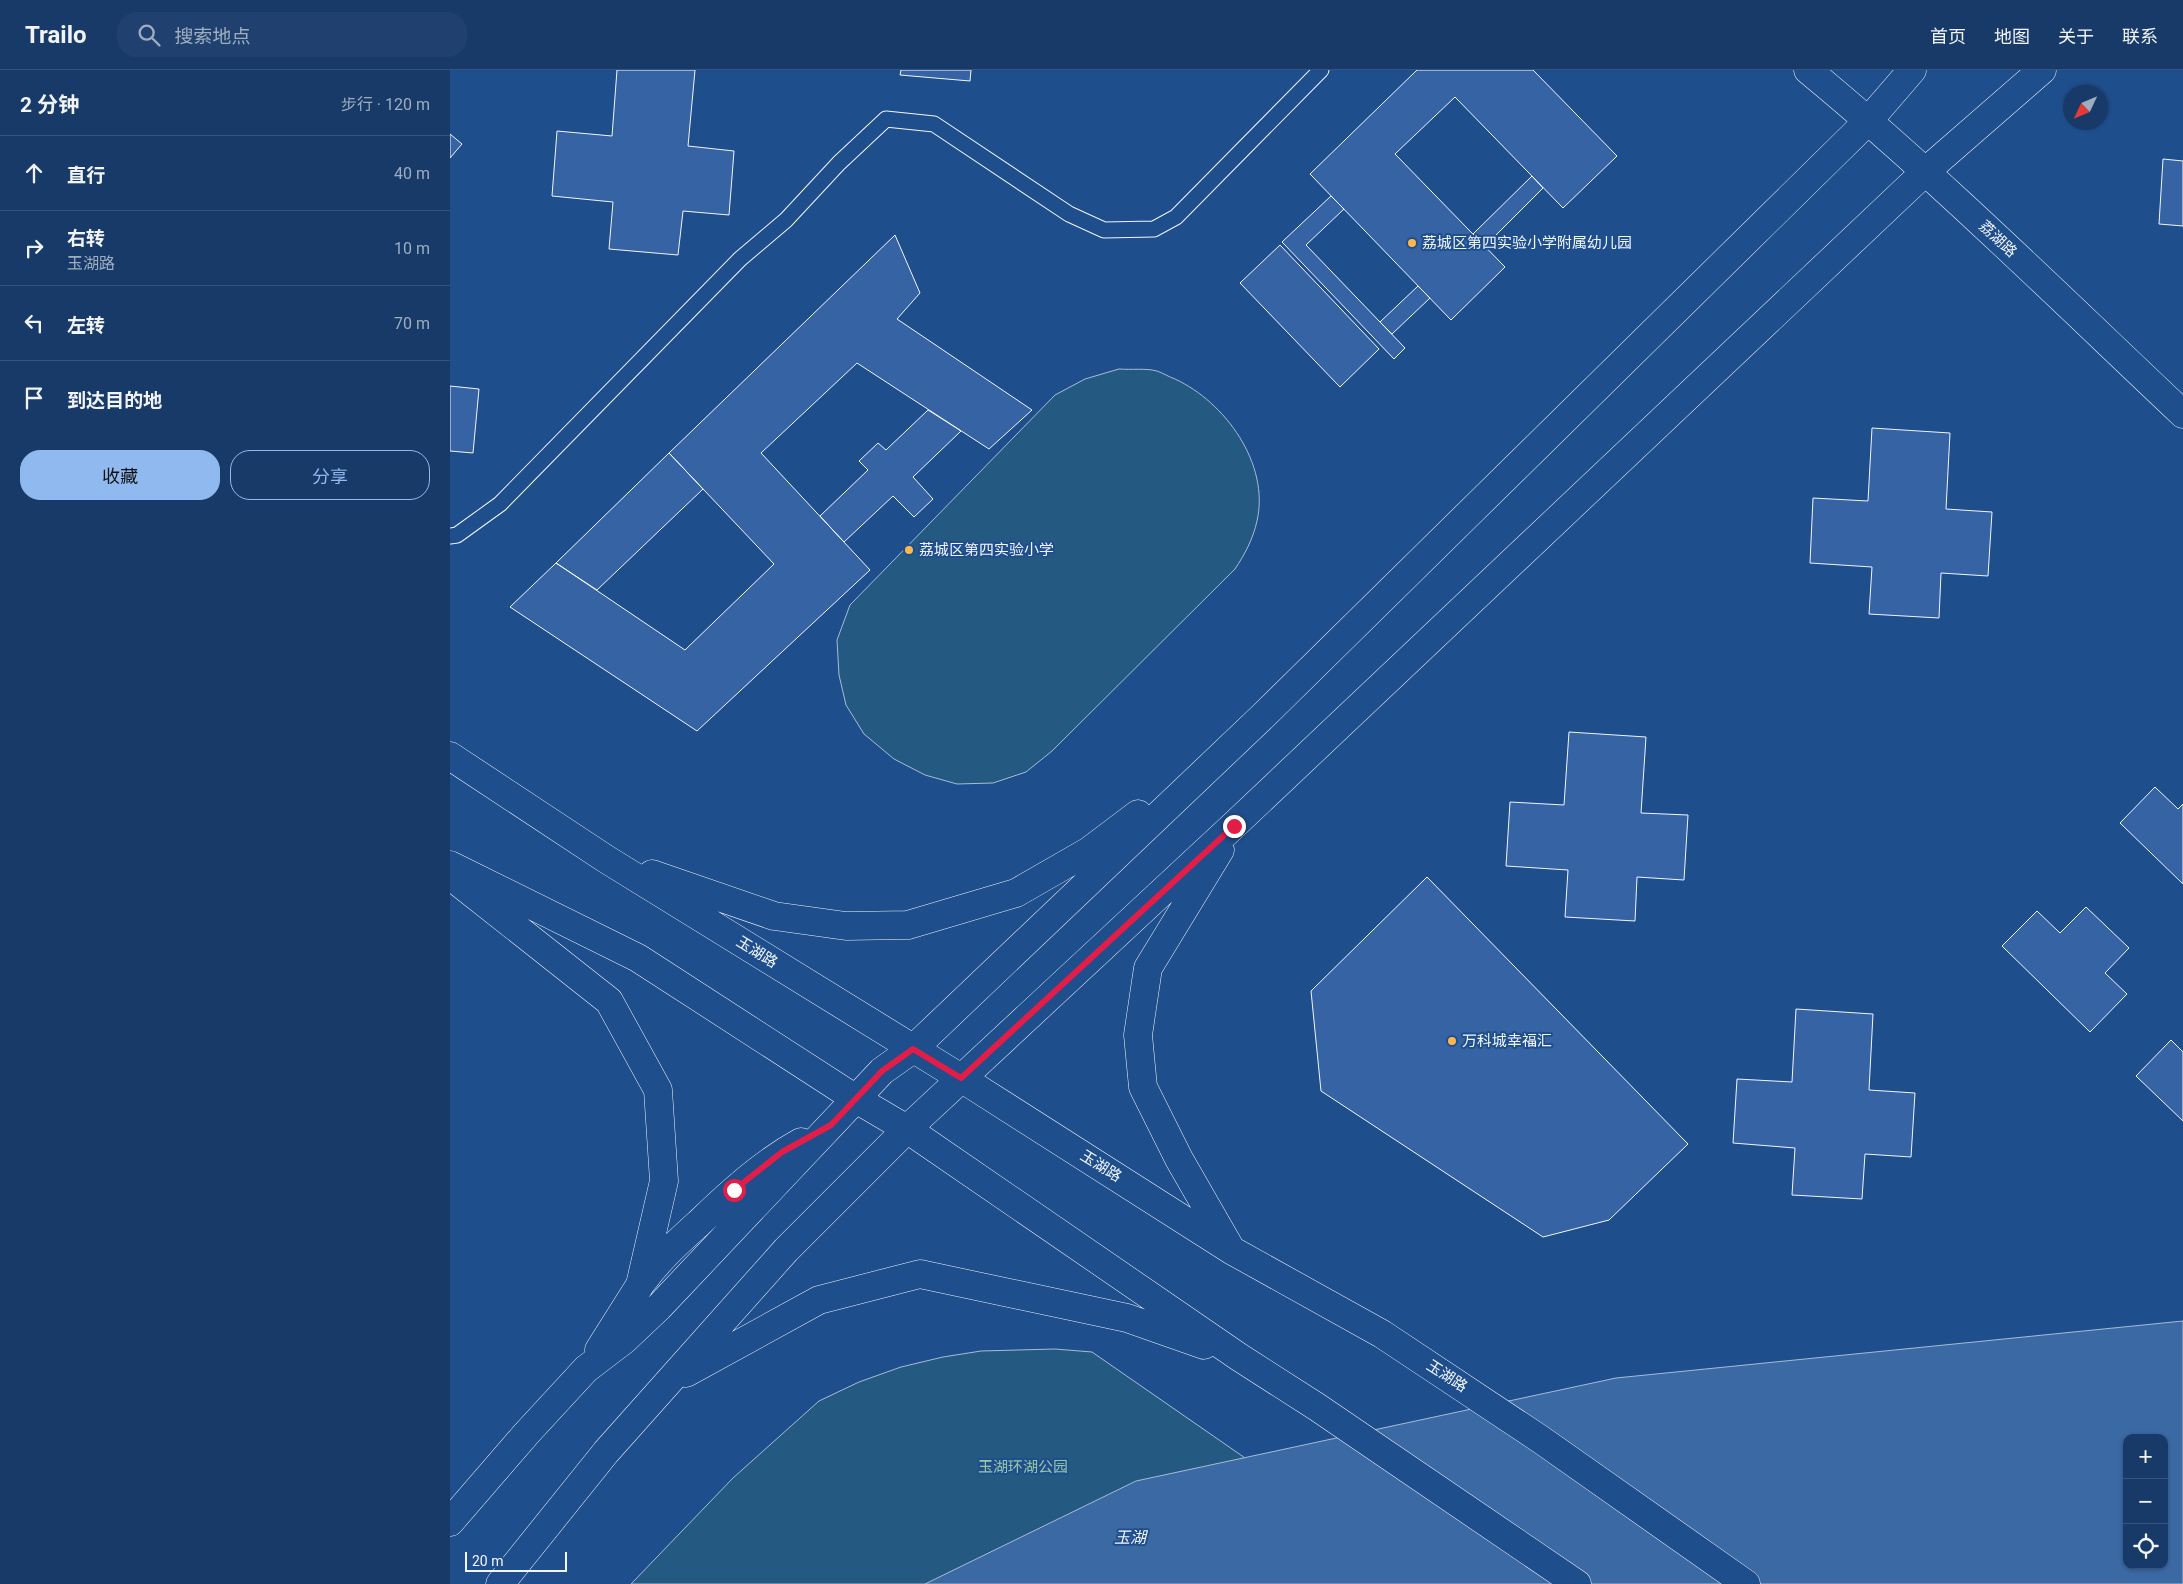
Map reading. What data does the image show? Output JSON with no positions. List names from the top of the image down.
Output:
{
  "streets": {
    "main road": ["荔湖路", "玉湖路"]
  },
  "water": ["玉湖"],
  "parks": ["玉湖环湖公园"],
  "places": ["荔城区第四实验小学附属幼儿园", "荔城区第四实验小学", "万科城幸福汇"],
  "scale_bar": "20 m",
  "north": "bottom left",
  "page": {
    "header": "Trailo",
    "search": "搜索地点",
    "nav": [
      "首页",
      "地图",
      "关于",
      "联系"
    ],
    "heading": ["2 分钟", "步行 · 120 m"],
    "list": [
      ["直行", "40 m"],
      ["右转", "玉湖路", "10 m"],
      ["左转", "70 m"],
      "到达目的地"
    ],
    "buttons": ["收藏", "分享"],
    "map_buttons": ["+", "−"],
    "scale": "20 m"
  }
}
